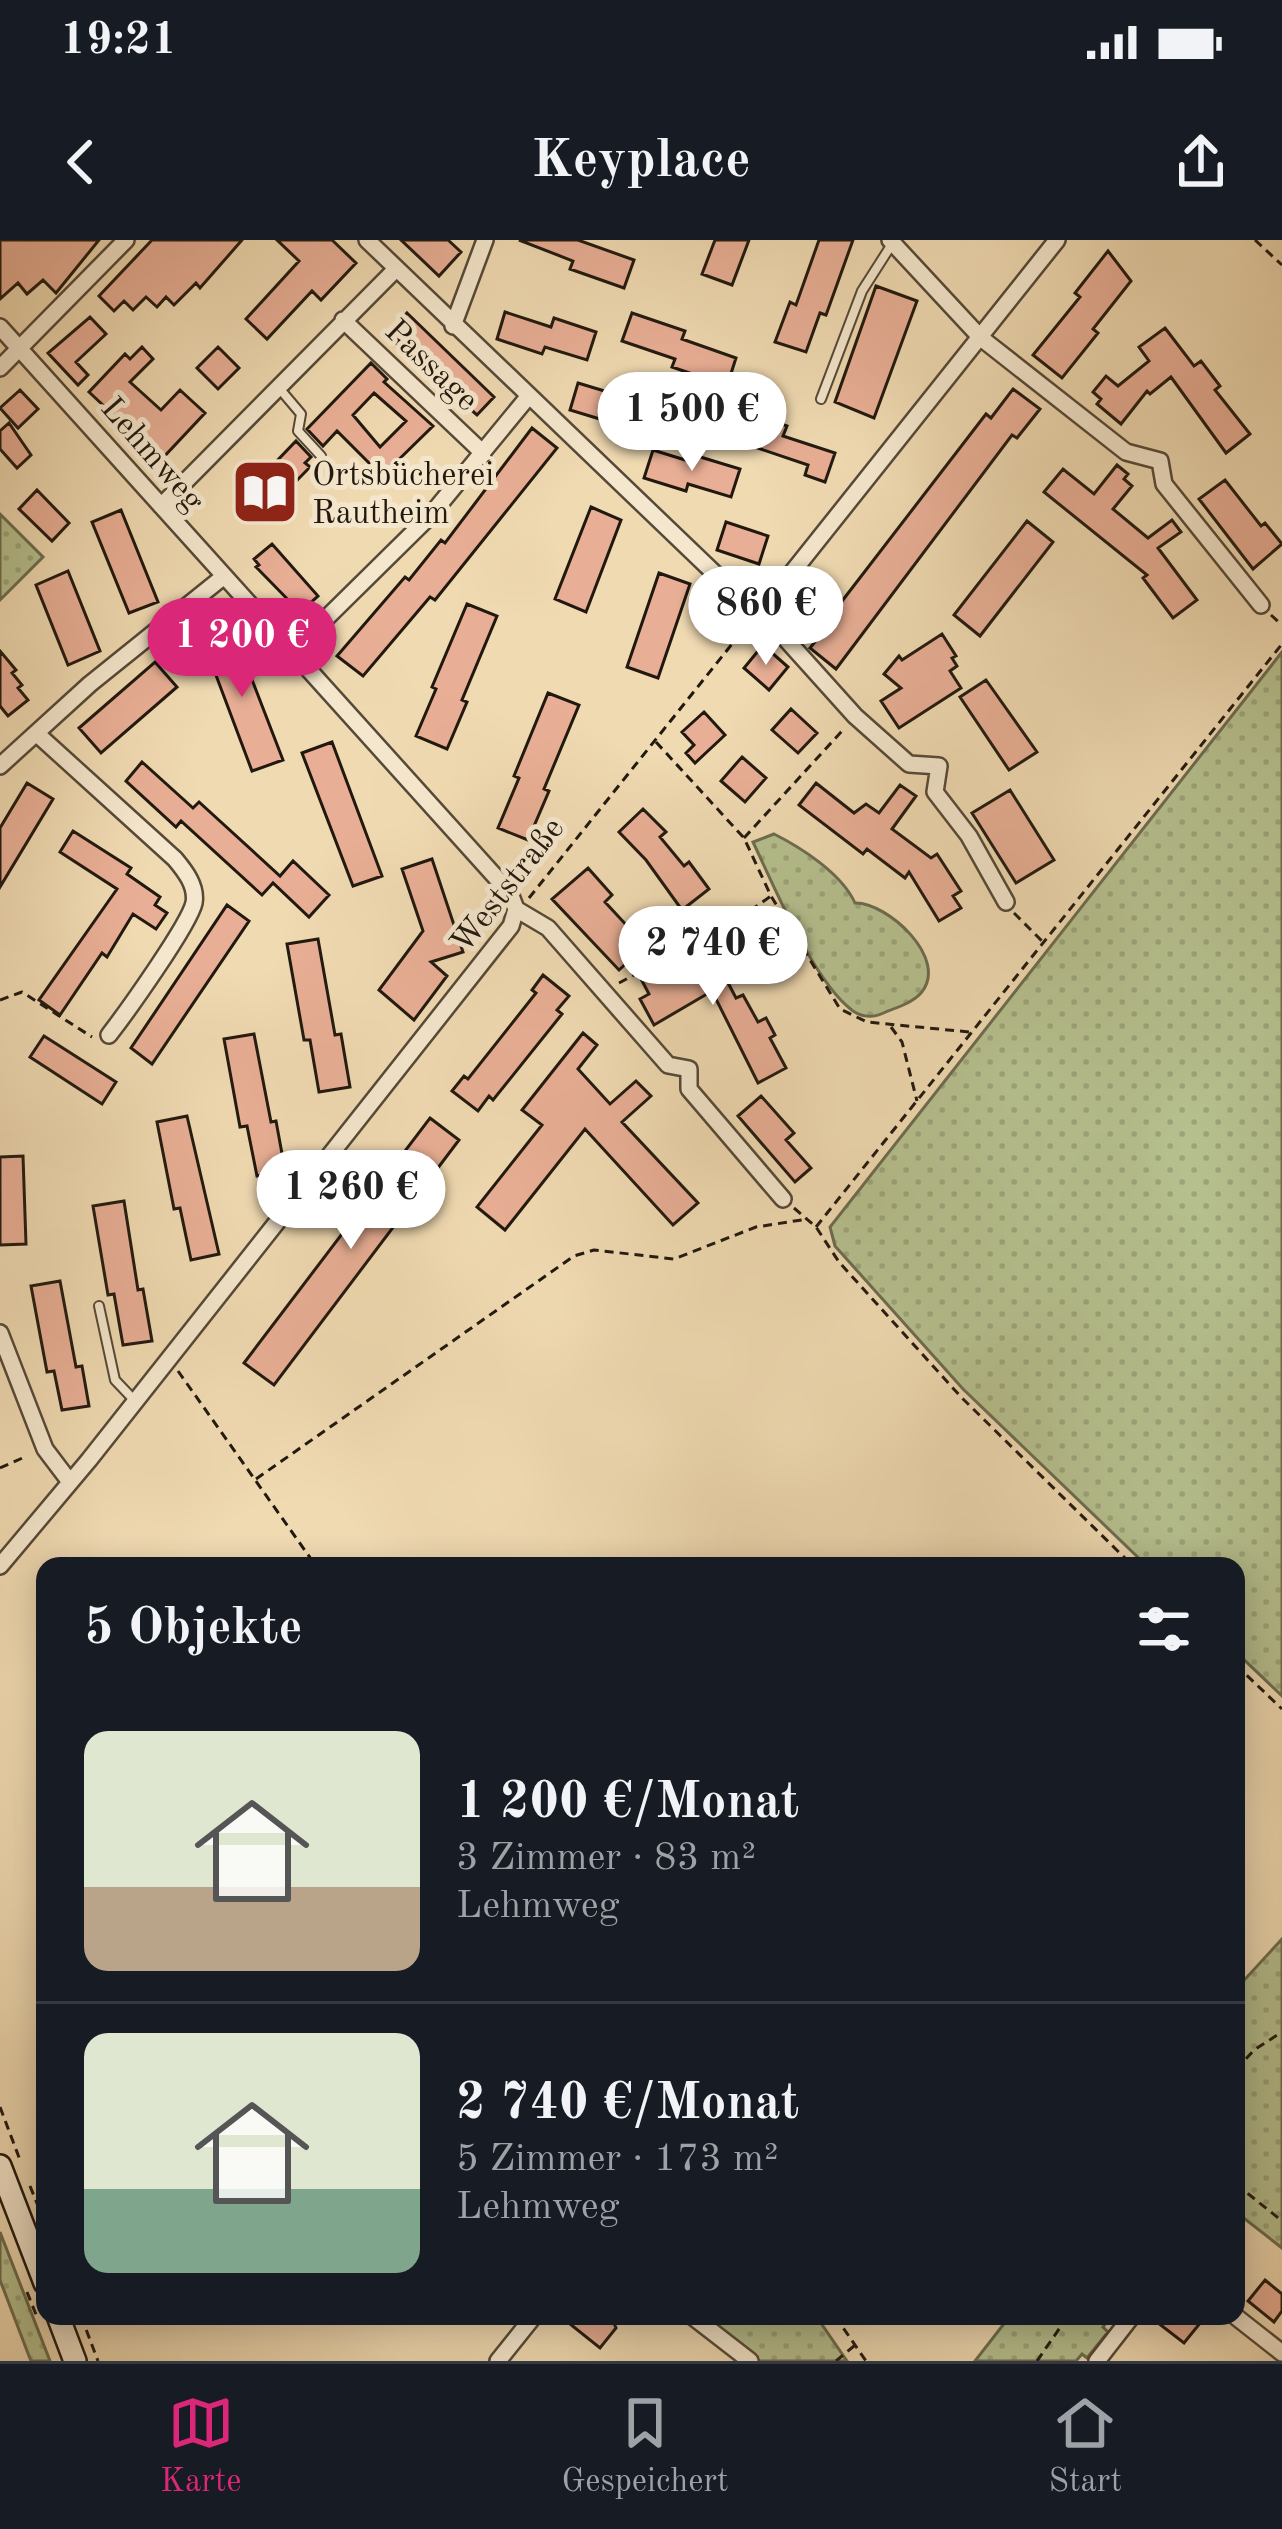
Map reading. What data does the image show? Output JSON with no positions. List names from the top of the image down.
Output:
{
  "streets": {
    "street": ["Passage", "Lehmweg", "Weststraße"]
  },
  "crossings": [
    ["Lehmweg", "Weststraße"]
  ],
  "places": {
    "library": ["Ortsbücherei Rautheim"]
  },
  "page": {
    "status": "19:21",
    "header": "Keyplace",
    "price": [
      "1 500 €",
      "860 €",
      "1 200 €",
      "2 740 €",
      "1 260 €"
    ],
    "heading": "5 Objekte",
    "list": [
      {
        "name": "1 200 €/Monat",
        "note": "3 Zimmer · 83 m² · Lehmweg"
      },
      {
        "name": "2 740 €/Monat",
        "note": "5 Zimmer · 173 m² · Lehmweg"
      }
    ],
    "tabs": ["Karte", "Gespeichert", "Start"]
  }
}
